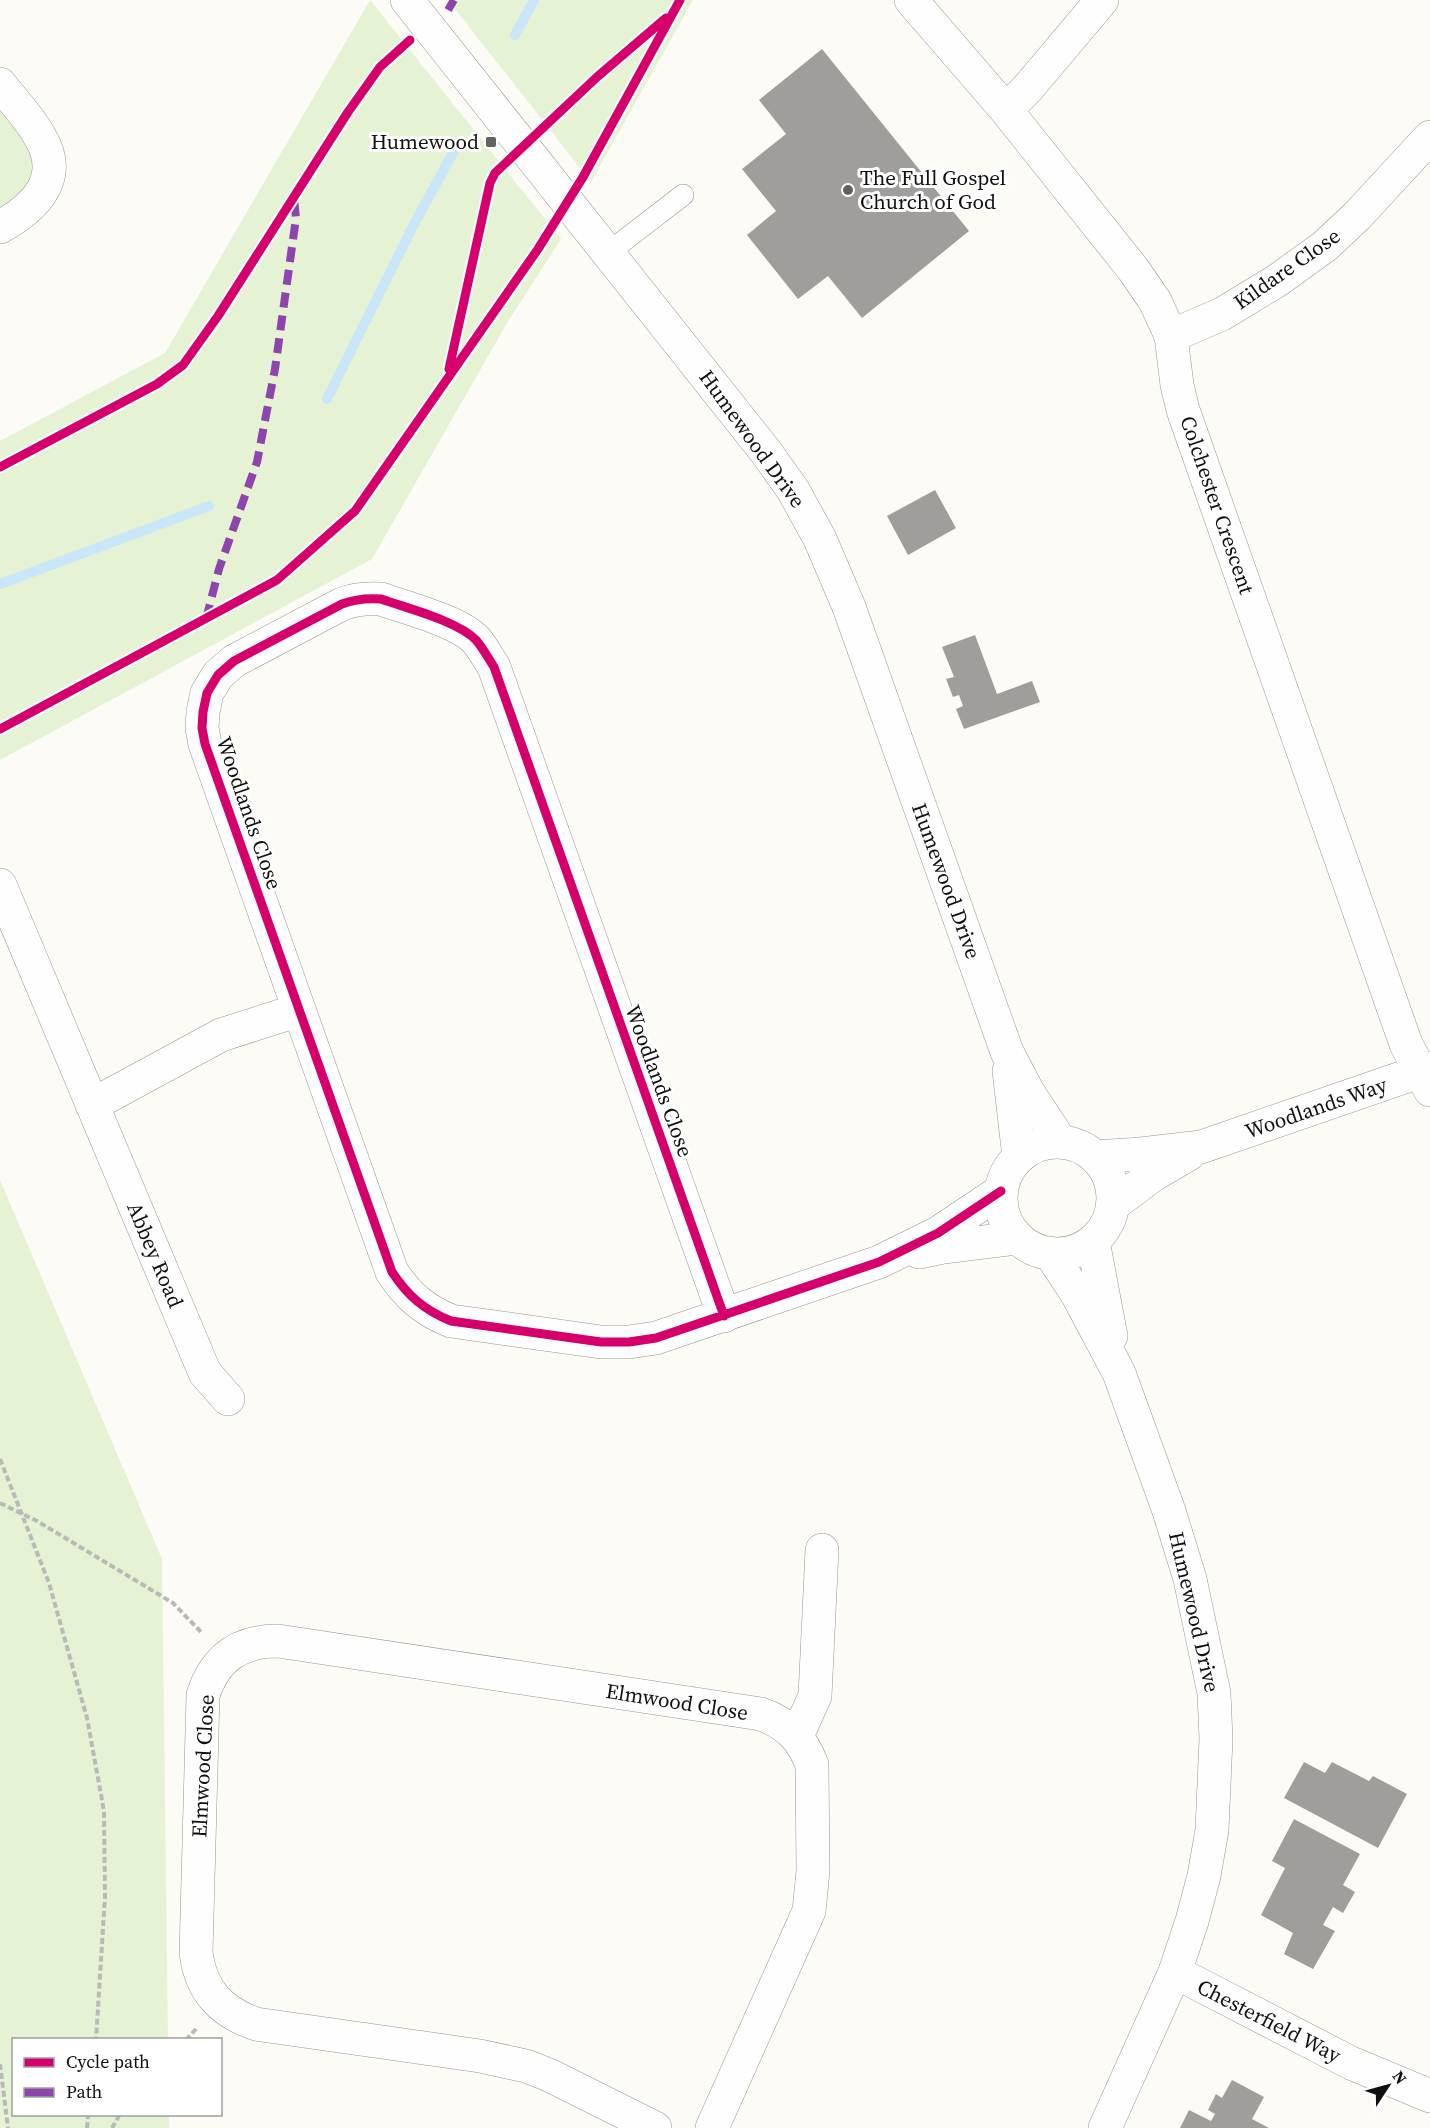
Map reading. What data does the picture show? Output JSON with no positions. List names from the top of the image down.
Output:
{
  "streets": {
    "street": [
      "Kildare Close",
      "Humewood Drive",
      "Colchester Crescent",
      "Woodlands Close",
      "Woodlands Way",
      "Abbey Road",
      "Elmwood Close",
      "Chesterfield Way"
    ]
  },
  "crossings": [
    ["Kildare Close", "Colchester Crescent"],
    ["Humewood Drive", "Woodlands Close"],
    ["Humewood Drive", "Woodlands Way"],
    ["Humewood Drive", "Chesterfield Way"],
    ["Colchester Crescent", "Woodlands Way"],
    ["Woodlands Close", "Woodlands Way"]
  ],
  "places": {
    "transit": ["Humewood"],
    "other": ["The Full Gospel Church of God"]
  },
  "legend": ["Cycle path", "Path"],
  "north": "top right"
}
